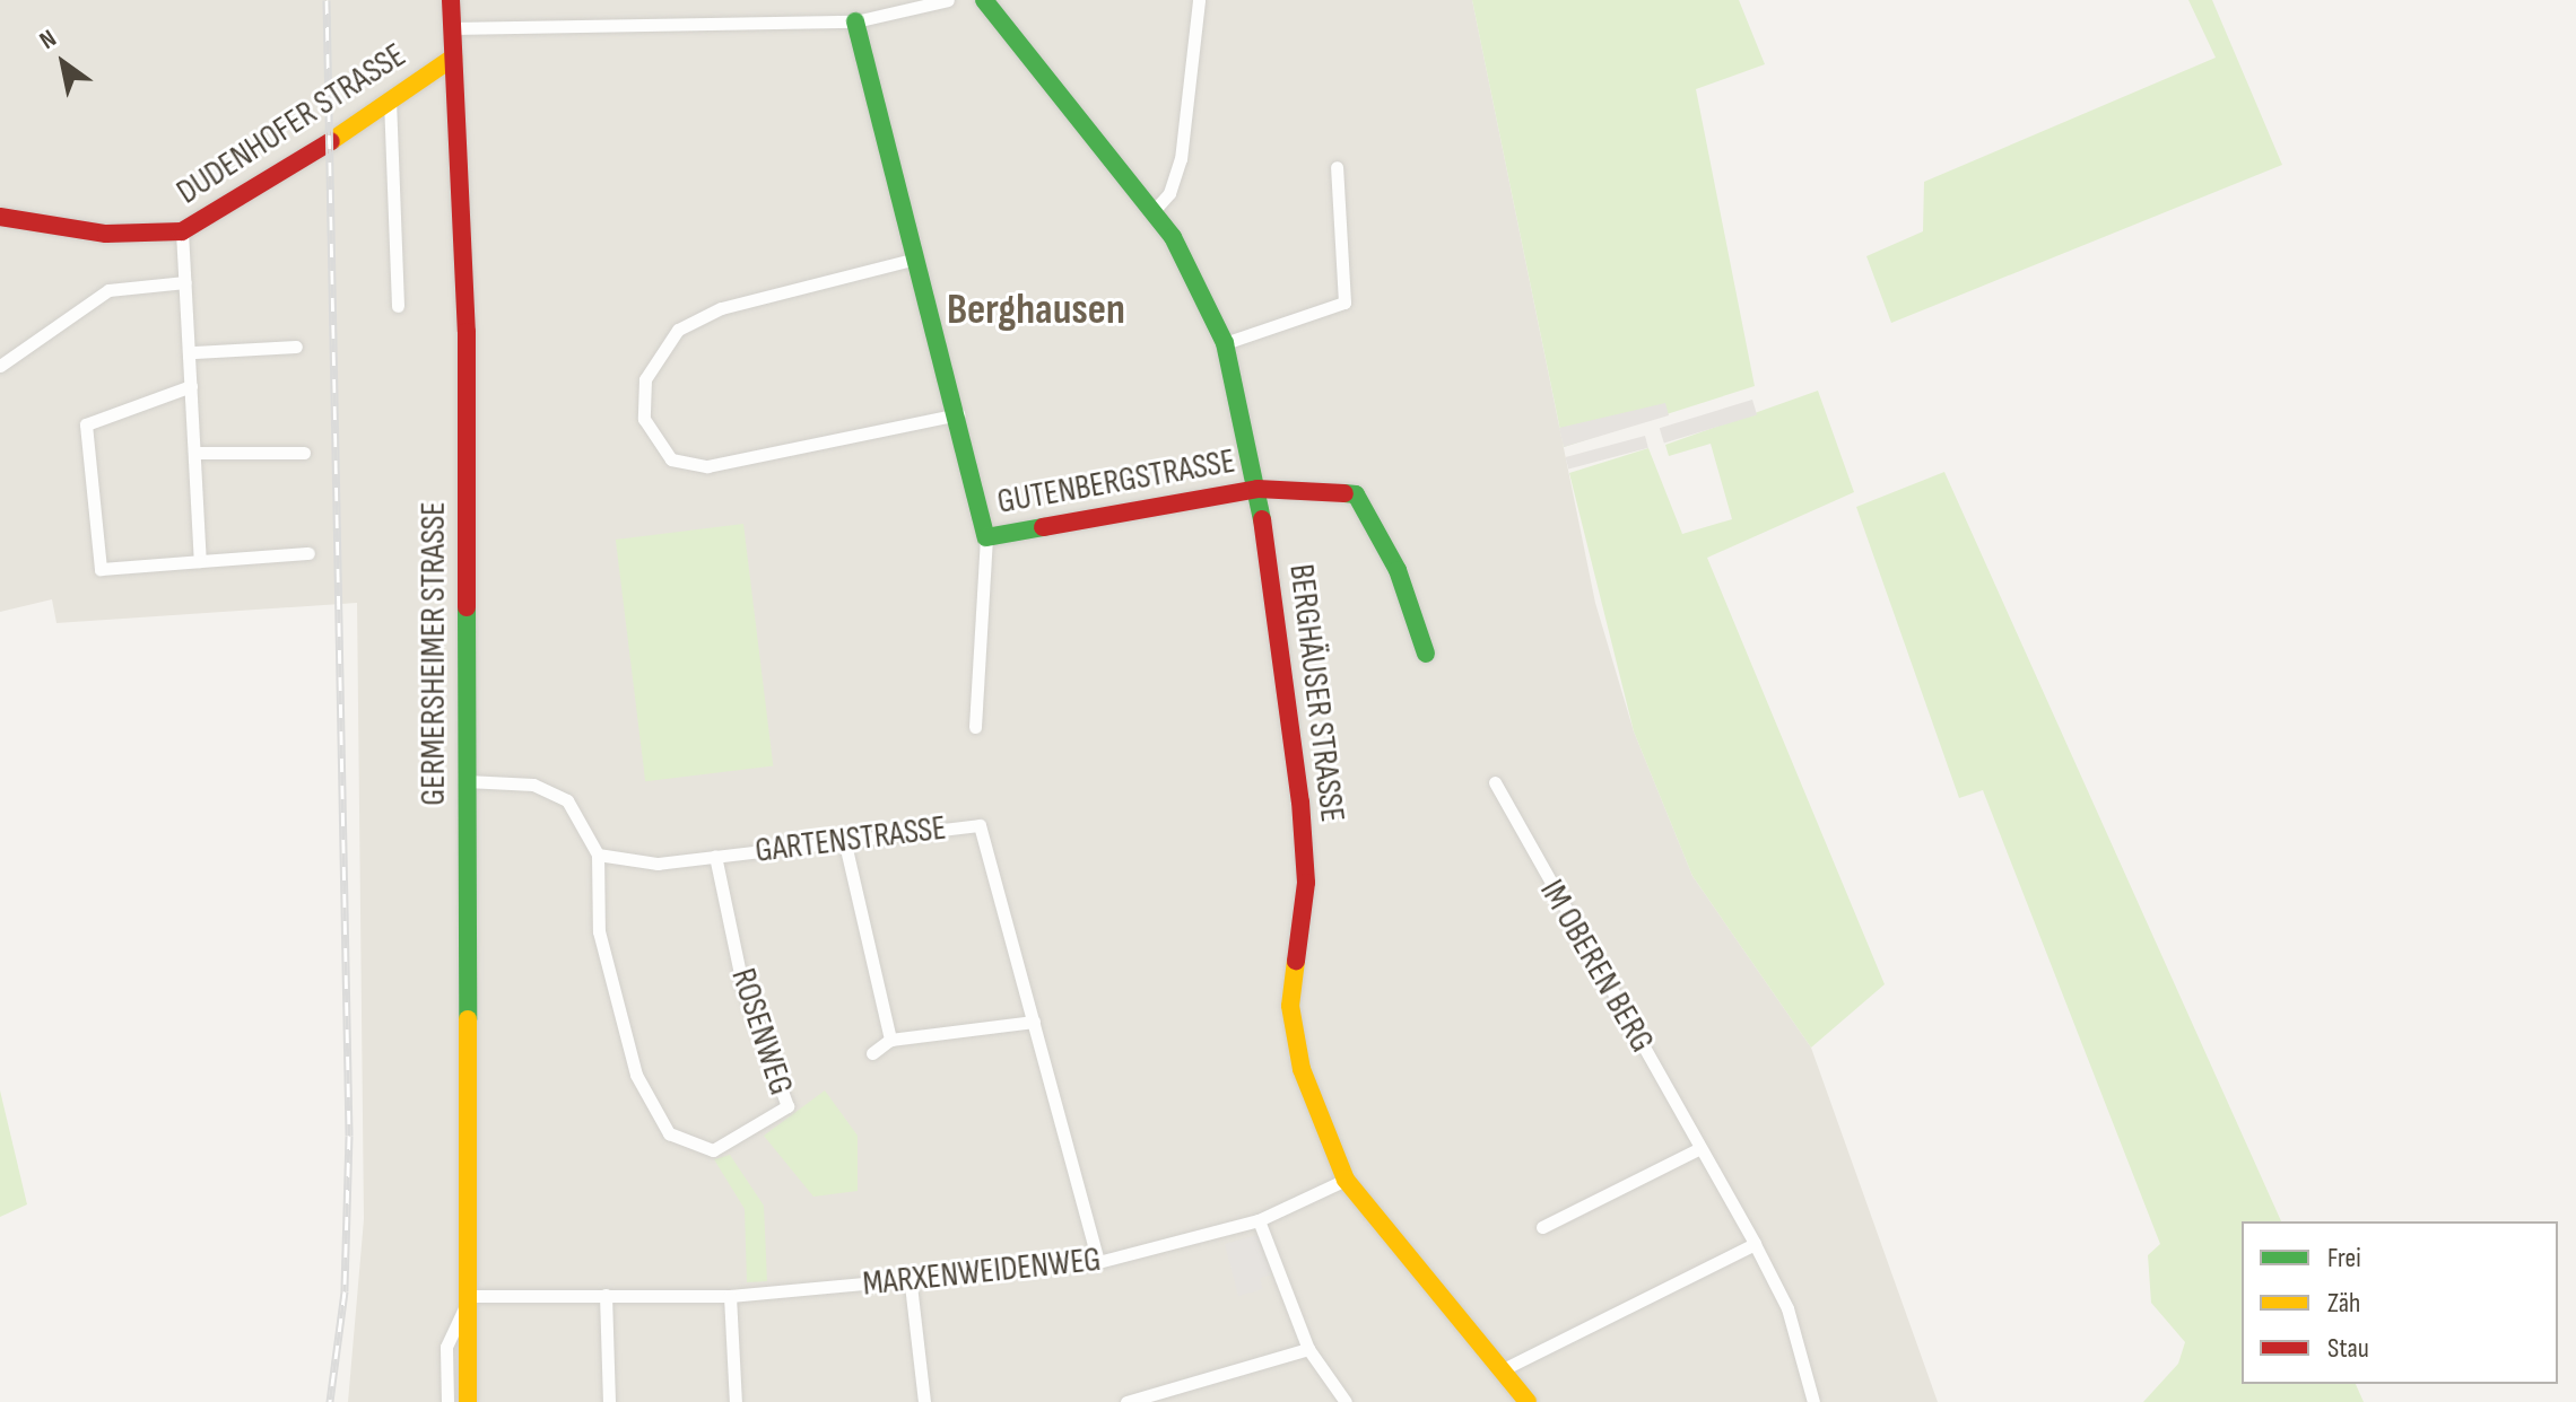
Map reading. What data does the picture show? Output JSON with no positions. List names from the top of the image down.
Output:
{
  "streets": {
    "street": [
      "DUDENHOFER STRASSE",
      "GUTENBERGSTRASSE",
      "GERMERSHEIMER STRASSE",
      "BERGHÄUSER STRASSE",
      "GARTENSTRASSE",
      "IM OBEREN BERG",
      "ROSENWEG",
      "MARXENWEIDENWEG"
    ]
  },
  "crossings": [
    ["DUDENHOFER STRASSE", "GERMERSHEIMER STRASSE"],
    ["GUTENBERGSTRASSE", "BERGHÄUSER STRASSE"],
    ["GERMERSHEIMER STRASSE", "MARXENWEIDENWEG"],
    ["BERGHÄUSER STRASSE", "MARXENWEIDENWEG"],
    ["GARTENSTRASSE", "ROSENWEG"],
    ["GARTENSTRASSE", "MARXENWEIDENWEG"]
  ],
  "districts": ["Berghausen"],
  "legend": ["Frei", "Zäh", "Stau"],
  "north": "top left"
}
